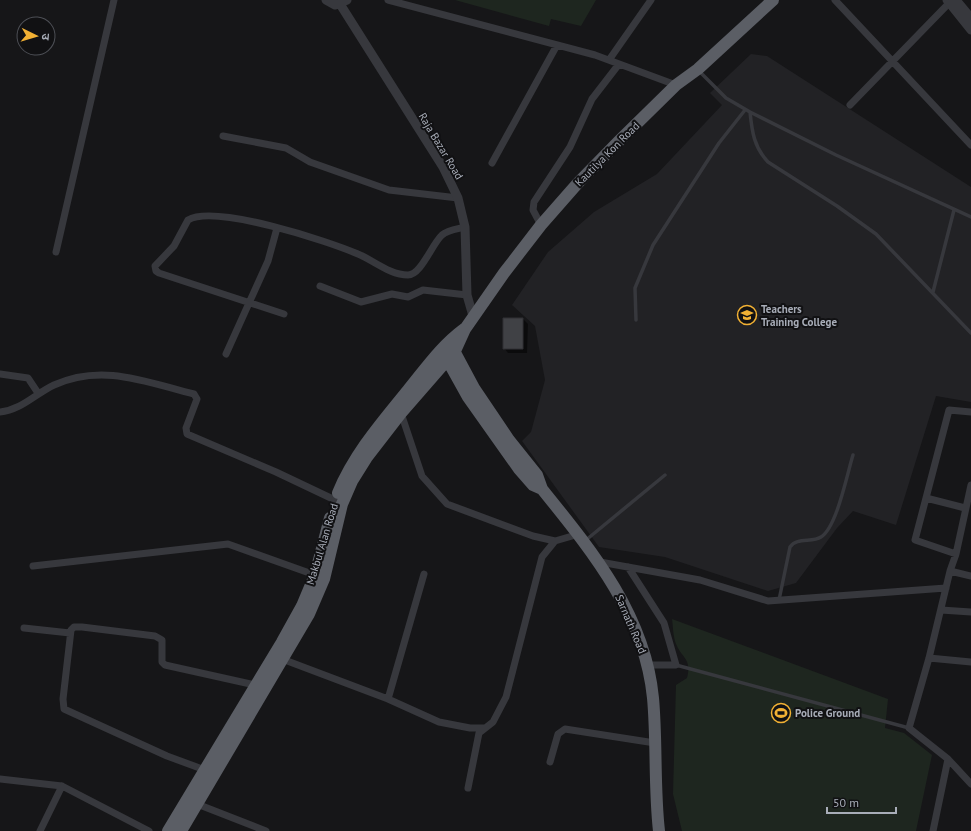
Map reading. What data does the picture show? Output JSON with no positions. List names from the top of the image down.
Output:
{
  "streets": {
    "highway": ["Kautilya Kon Road", "Makbul Alan Road", "Sarnath Road"],
    "street": ["Raja Bazar Road"]
  },
  "crossings": [
    ["Raja Bazar Road", "Kautilya Kon Road"],
    ["Kautilya Kon Road", "Makbul Alan Road"],
    ["Kautilya Kon Road", "Sarnath Road"],
    ["Makbul Alan Road", "Sarnath Road"]
  ],
  "places": {
    "school or university": ["Teachers Training College"],
    "sports": ["Police Ground"]
  },
  "scale_bar": "50 m",
  "north": "right"
}
